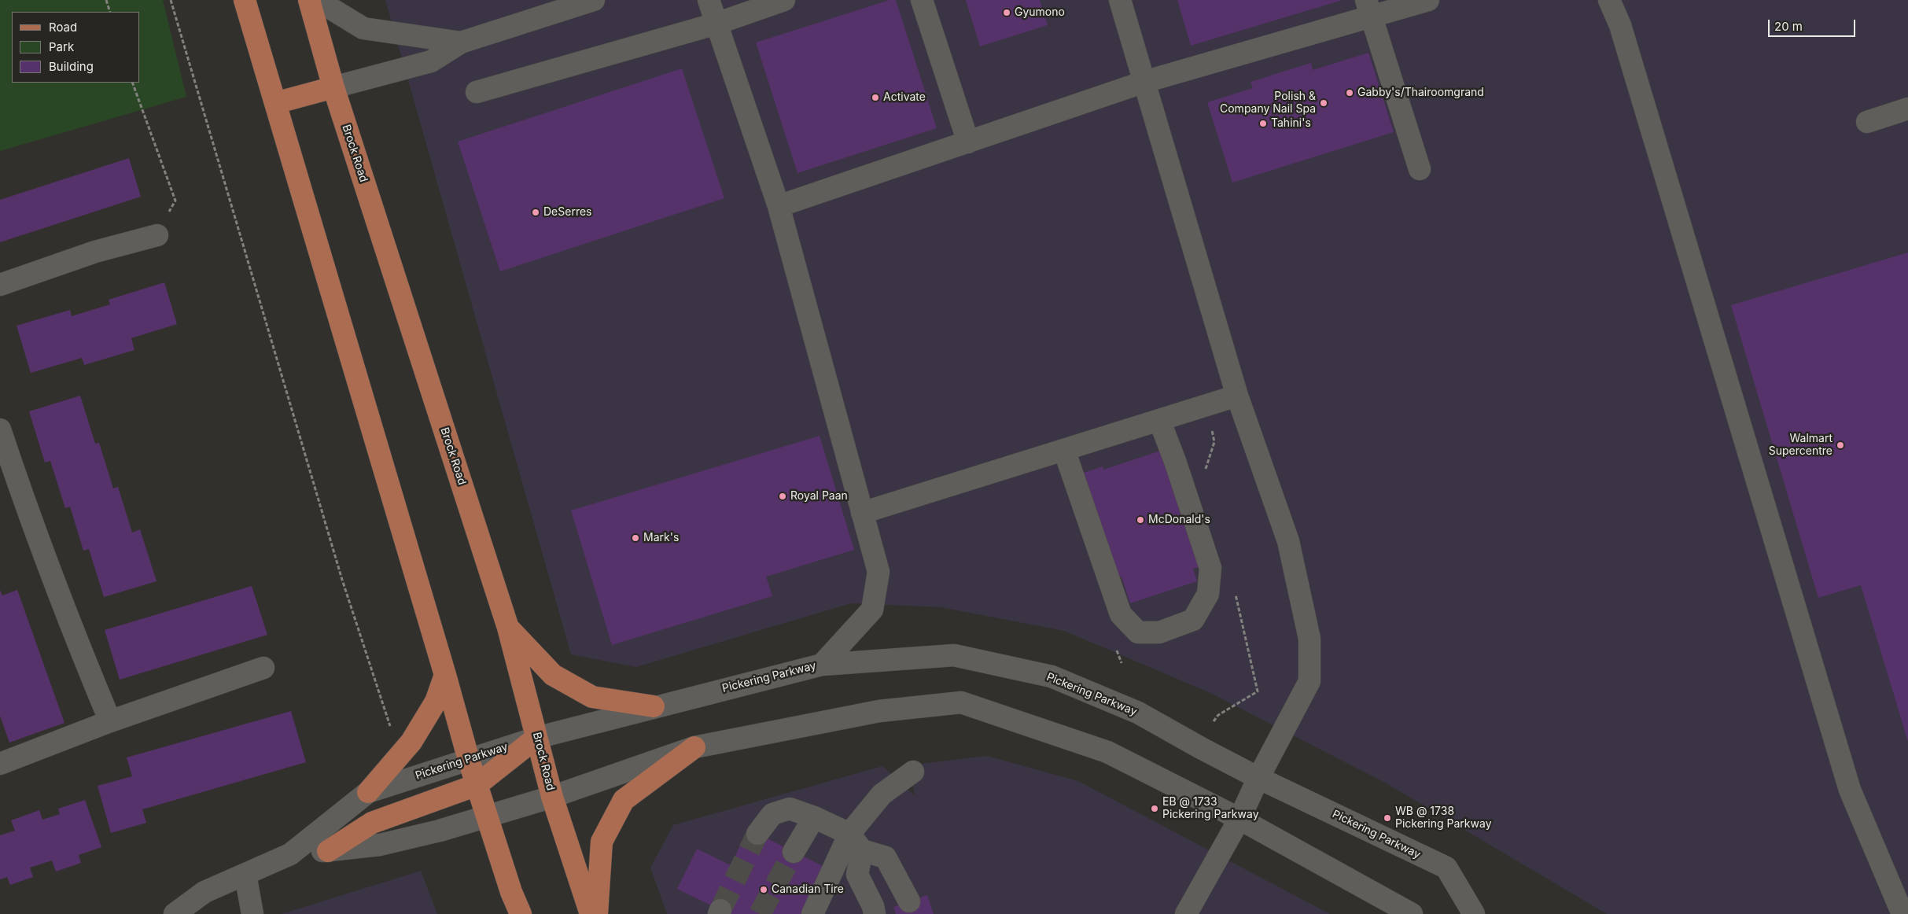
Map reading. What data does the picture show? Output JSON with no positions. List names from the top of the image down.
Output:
{
  "streets": {
    "main road": ["Brock Road"],
    "street": ["Pickering Parkway"]
  },
  "crossings": [
    ["Brock Road", "Pickering Parkway"]
  ],
  "places": [
    "Gyumono",
    "Gabby's/Thairoomgrand",
    "Activate",
    "Polish & Company Nail Spa",
    "Tahini's",
    "DeSerres",
    "Walmart Supercentre",
    "Royal Paan",
    "McDonald's",
    "Mark's",
    "EB @ 1733 Pickering Parkway",
    "WB @ 1738 Pickering Parkway",
    "Canadian Tire"
  ],
  "legend": ["Road", "Park", "Building"],
  "scale_bar": "20 m"
}
